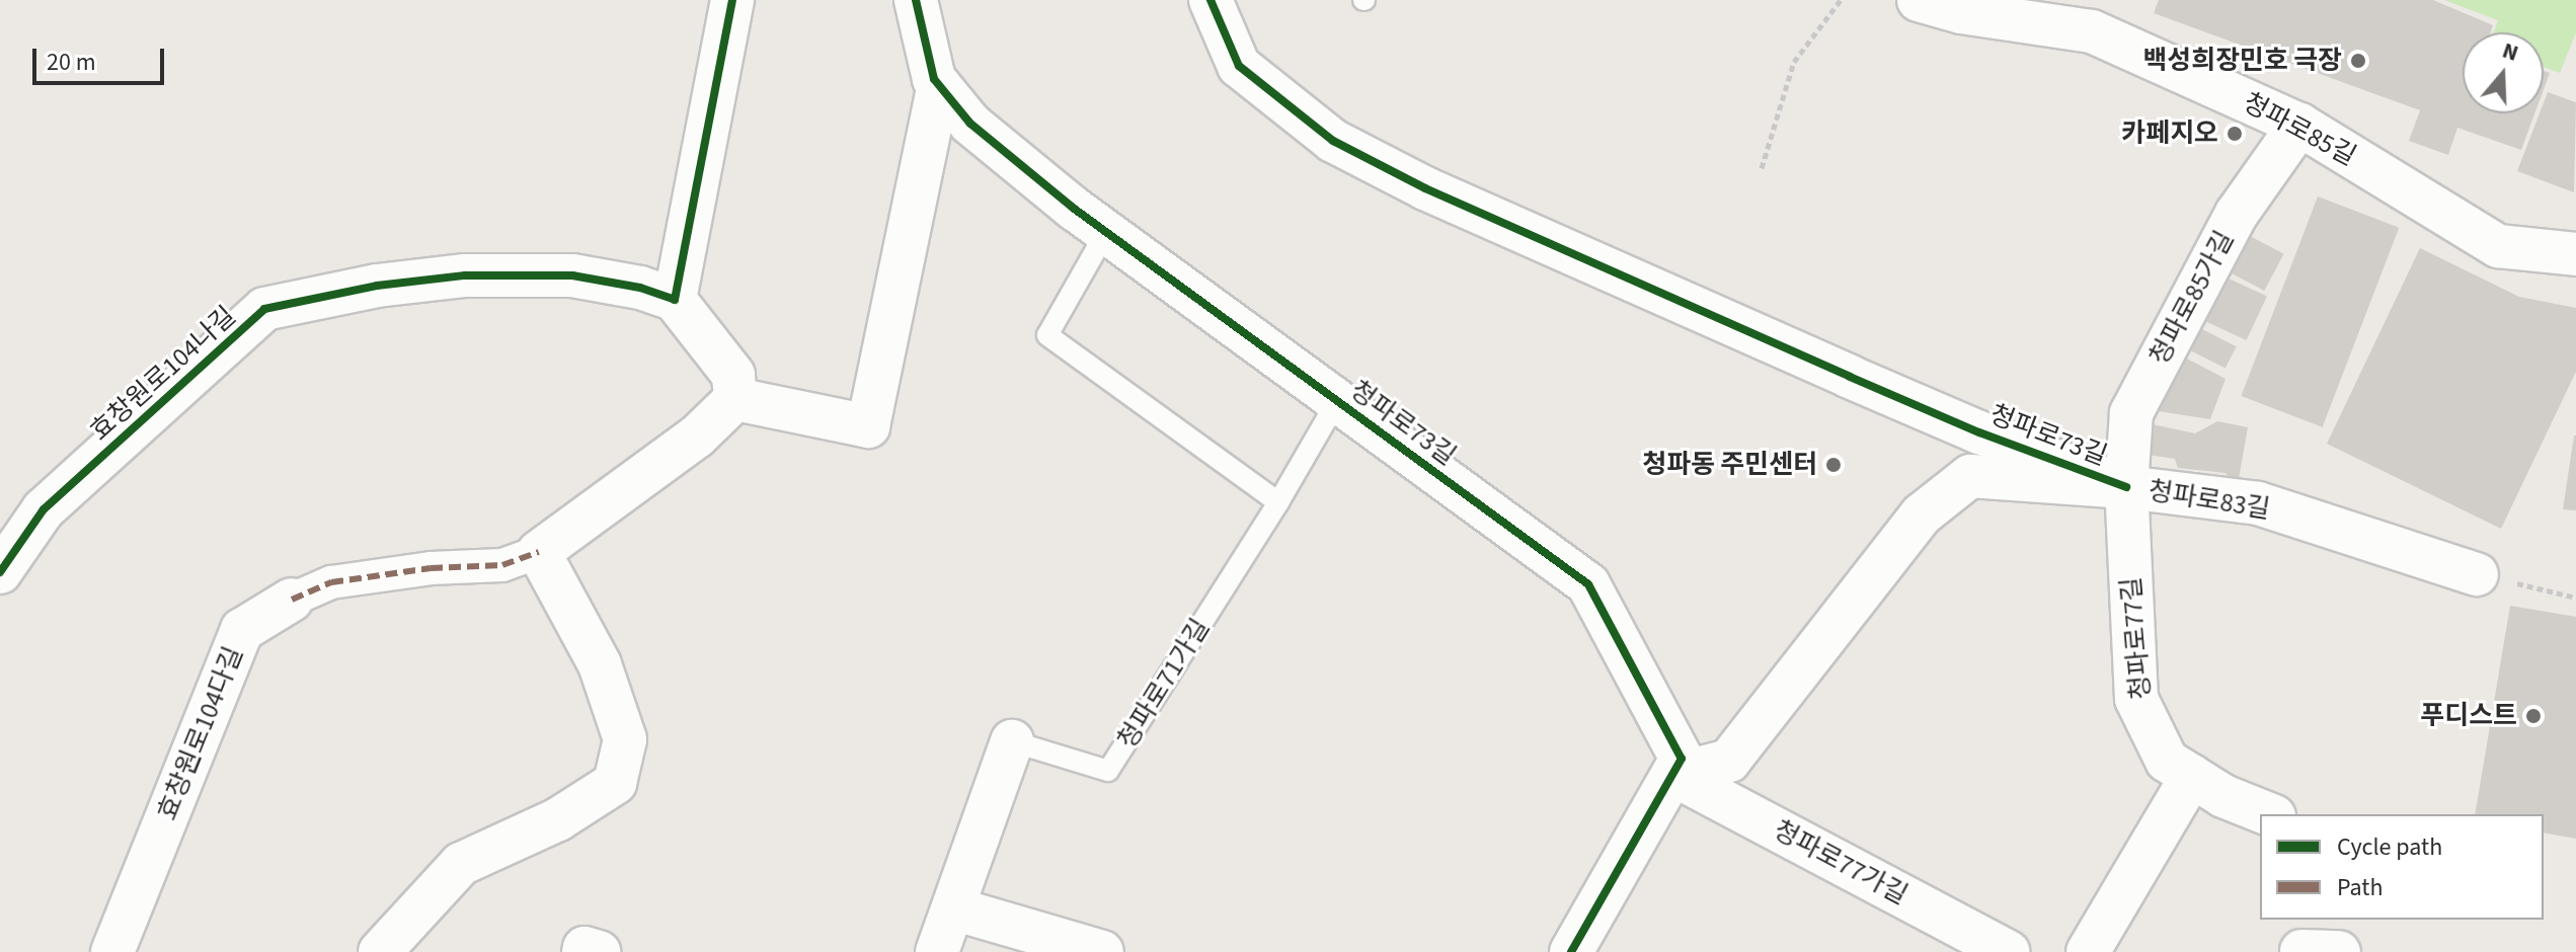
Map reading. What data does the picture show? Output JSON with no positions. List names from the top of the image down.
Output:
{
  "streets": {
    "street": [
      "청파로85길",
      "청파로85가길",
      "효창원로104나길",
      "청파로73길",
      "청파로83길",
      "청파로77길",
      "청파로71가길",
      "효창원로104다길",
      "청파로77가길"
    ]
  },
  "crossings": [
    ["청파로85길", "청파로85가길"],
    ["청파로85가길", "청파로73길"],
    ["청파로85가길", "청파로83길"],
    ["청파로85가길", "청파로77길"],
    ["청파로73길", "청파로83길"],
    ["청파로73길", "청파로77길"],
    ["청파로73길", "청파로71가길"],
    ["청파로73길", "효창원로104다길"],
    ["청파로73길", "청파로77가길"],
    ["청파로83길", "청파로77길"],
    ["청파로83길", "청파로77가길"]
  ],
  "places": [
    "백성희장민호 극장",
    "카페지오",
    "청파동 주민센터",
    "푸디스트"
  ],
  "legend": ["Cycle path", "Path"],
  "scale_bar": "20 m",
  "north": "top"
}
